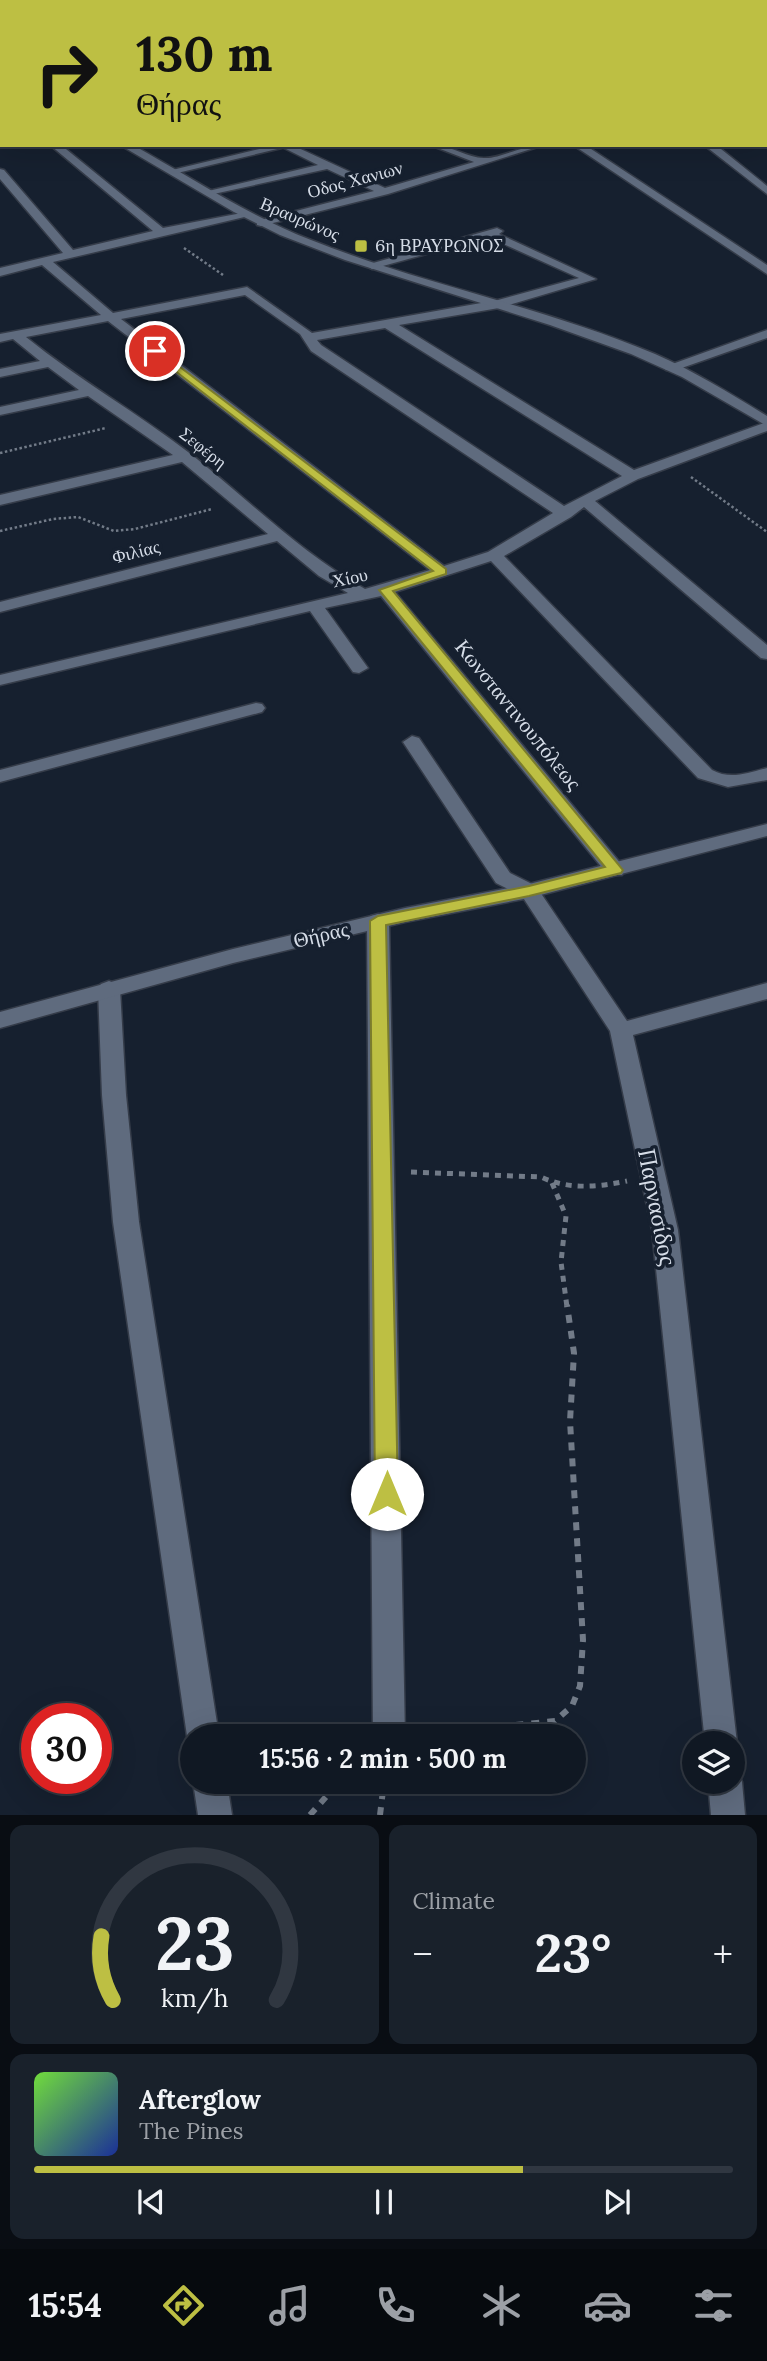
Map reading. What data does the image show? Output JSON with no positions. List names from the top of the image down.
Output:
{
  "streets": {
    "street": [
      "Οδος Χανιων",
      "Βραυρώνος",
      "Σεφέρη",
      "Φιλίας",
      "Χίου",
      "Κωνσταντινουπόλεως",
      "Θήρας",
      "Παρνασίδος"
    ]
  },
  "crossings": [
    ["Οδος Χανιων", "Βραυρώνος"],
    ["Βραυρώνος", "Χίου"],
    ["Σεφέρη", "Φιλίας"],
    ["Σεφέρη", "Χίου"],
    ["Χίου", "Κωνσταντινουπόλεως"],
    ["Κωνσταντινουπόλεως", "Θήρας"],
    ["Θήρας", "Παρνασίδος"]
  ],
  "places": {
    "transit": ["6η ΒΡΑΥΡΩΝΟΣ"]
  },
  "page": {
    "turn": ["130 m", "Θήρας"],
    "limit": "30",
    "trip": "15:56 · 2 min · 500 m",
    "tile": "Climate",
    "heat": ["−", "23°", "+"],
    "song": ["Afterglow", "The Pines"],
    "tabs": "15:54",
    "gauge": ["23", "km/h"]
  }
}
